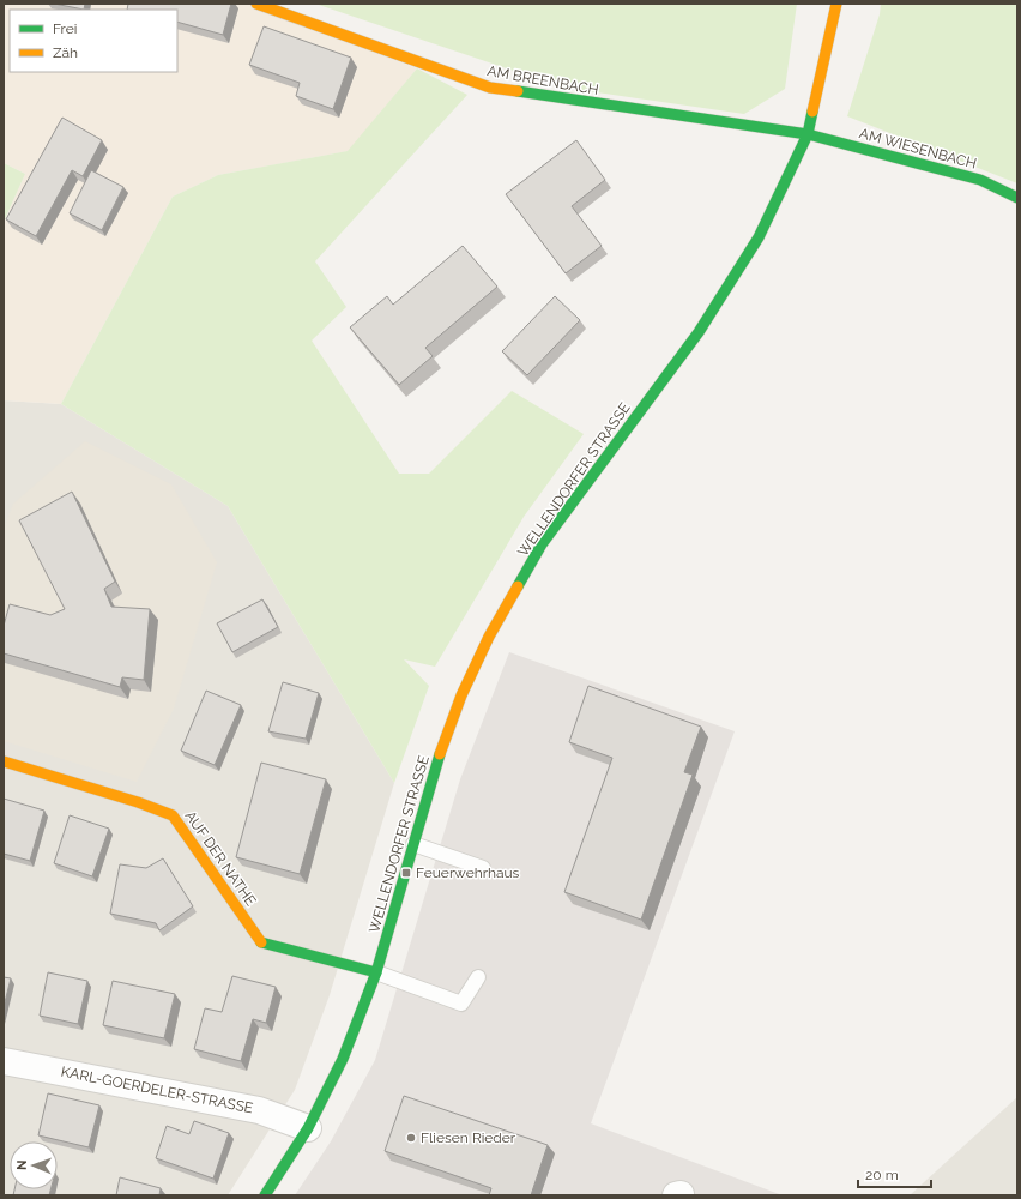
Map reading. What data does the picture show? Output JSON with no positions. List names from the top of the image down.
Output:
{
  "streets": {
    "street": [
      "AM BREENBACH",
      "AM WIESENBACH",
      "WELLENDORFER STRASSE",
      "AUF DER NATHE",
      "KARL-GOERDELER-STRASSE"
    ]
  },
  "crossings": [
    ["AM BREENBACH", "AM WIESENBACH"],
    ["AM BREENBACH", "WELLENDORFER STRASSE"],
    ["AM WIESENBACH", "WELLENDORFER STRASSE"],
    ["WELLENDORFER STRASSE", "AUF DER NATHE"],
    ["WELLENDORFER STRASSE", "KARL-GOERDELER-STRASSE"]
  ],
  "places": {
    "transit": ["Feuerwehrhaus"],
    "other": ["Fliesen Rieder"]
  },
  "legend": ["Frei", "Zäh"],
  "scale_bar": "20 m",
  "north": "left"
}
